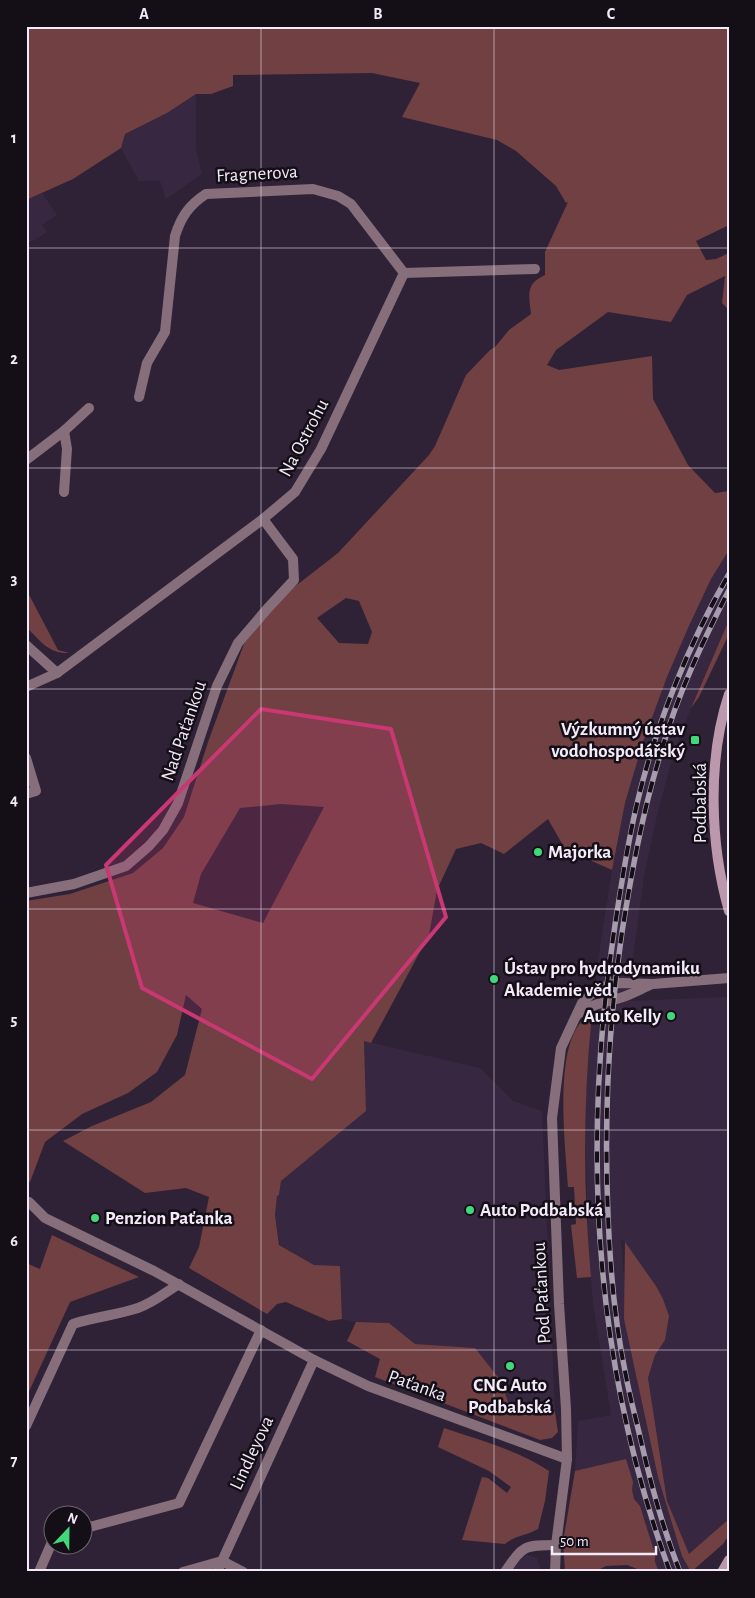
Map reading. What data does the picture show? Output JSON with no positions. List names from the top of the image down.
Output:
{
  "streets": {
    "main road": ["Podbabská"],
    "street": [
      "Fragnerova",
      "Na Ostrohu",
      "Nad Paťankou",
      "Pod Paťankou",
      "Paťanka",
      "Lindleyova"
    ]
  },
  "crossings": [
    ["Fragnerova", "Na Ostrohu"],
    ["Na Ostrohu", "Nad Paťankou"],
    ["Pod Paťankou", "Paťanka"],
    ["Paťanka", "Lindleyova"]
  ],
  "places": {
    "transit": ["Výzkumný ústav vodohospodářský"],
    "other": [
      "Majorka",
      "Ústav pro hydrodynamiku Akademie věd",
      "Auto Kelly",
      "Auto Podbabská",
      "Penzion Paťanka",
      "CNG Auto Podbabská"
    ]
  },
  "scale_bar": "50 m",
  "north": "top",
  "grid": {
    "columns": ["A", "B", "C"],
    "rows": [
      "1",
      "2",
      "3",
      "4",
      "5",
      "6",
      "7"
    ]
  }
}
